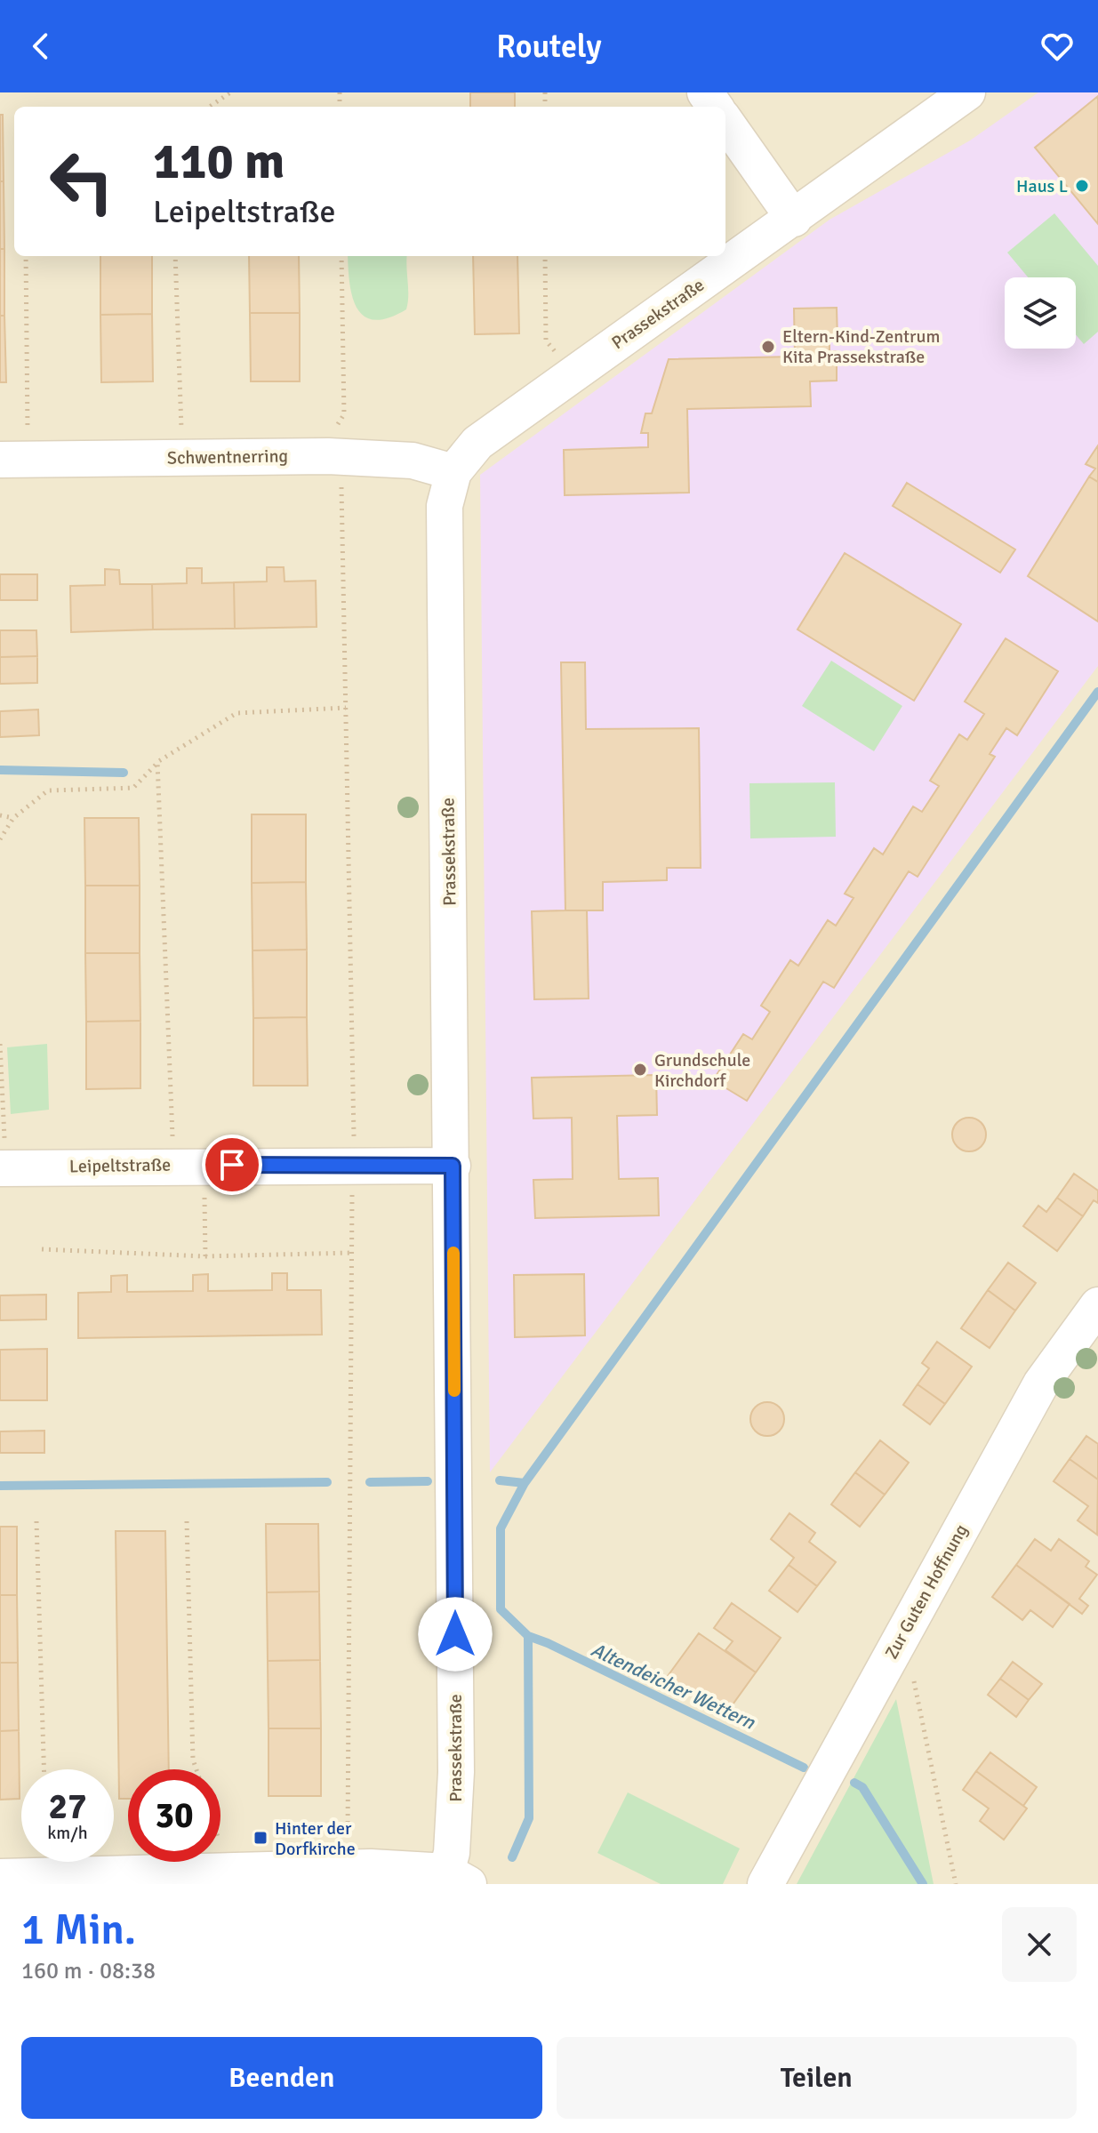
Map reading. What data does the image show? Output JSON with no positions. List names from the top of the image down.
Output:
{
  "streets": {
    "street": [
      "Prassekstraße",
      "Schwentnerring",
      "Leipeltstraße",
      "Zur Guten Hoffnung"
    ]
  },
  "crossings": [
    ["Prassekstraße", "Schwentnerring"],
    ["Prassekstraße", "Leipeltstraße"]
  ],
  "water": ["Altendeicher Wettern"],
  "places": {
    "other": ["Haus L", "Eltern-Kind-Zentrum Kita Prassekstraße", "Grundschule Kirchdorf"],
    "transit": ["Hinter der Dorfkirche"]
  },
  "page": {
    "header": "Routely",
    "turn": ["110 m", "Leipeltstraße"],
    "speed": "27 km/h",
    "limit": "30",
    "heading": ["1 Min.", "160 m · 08:38"],
    "buttons": ["Beenden", "Teilen"]
  }
}
